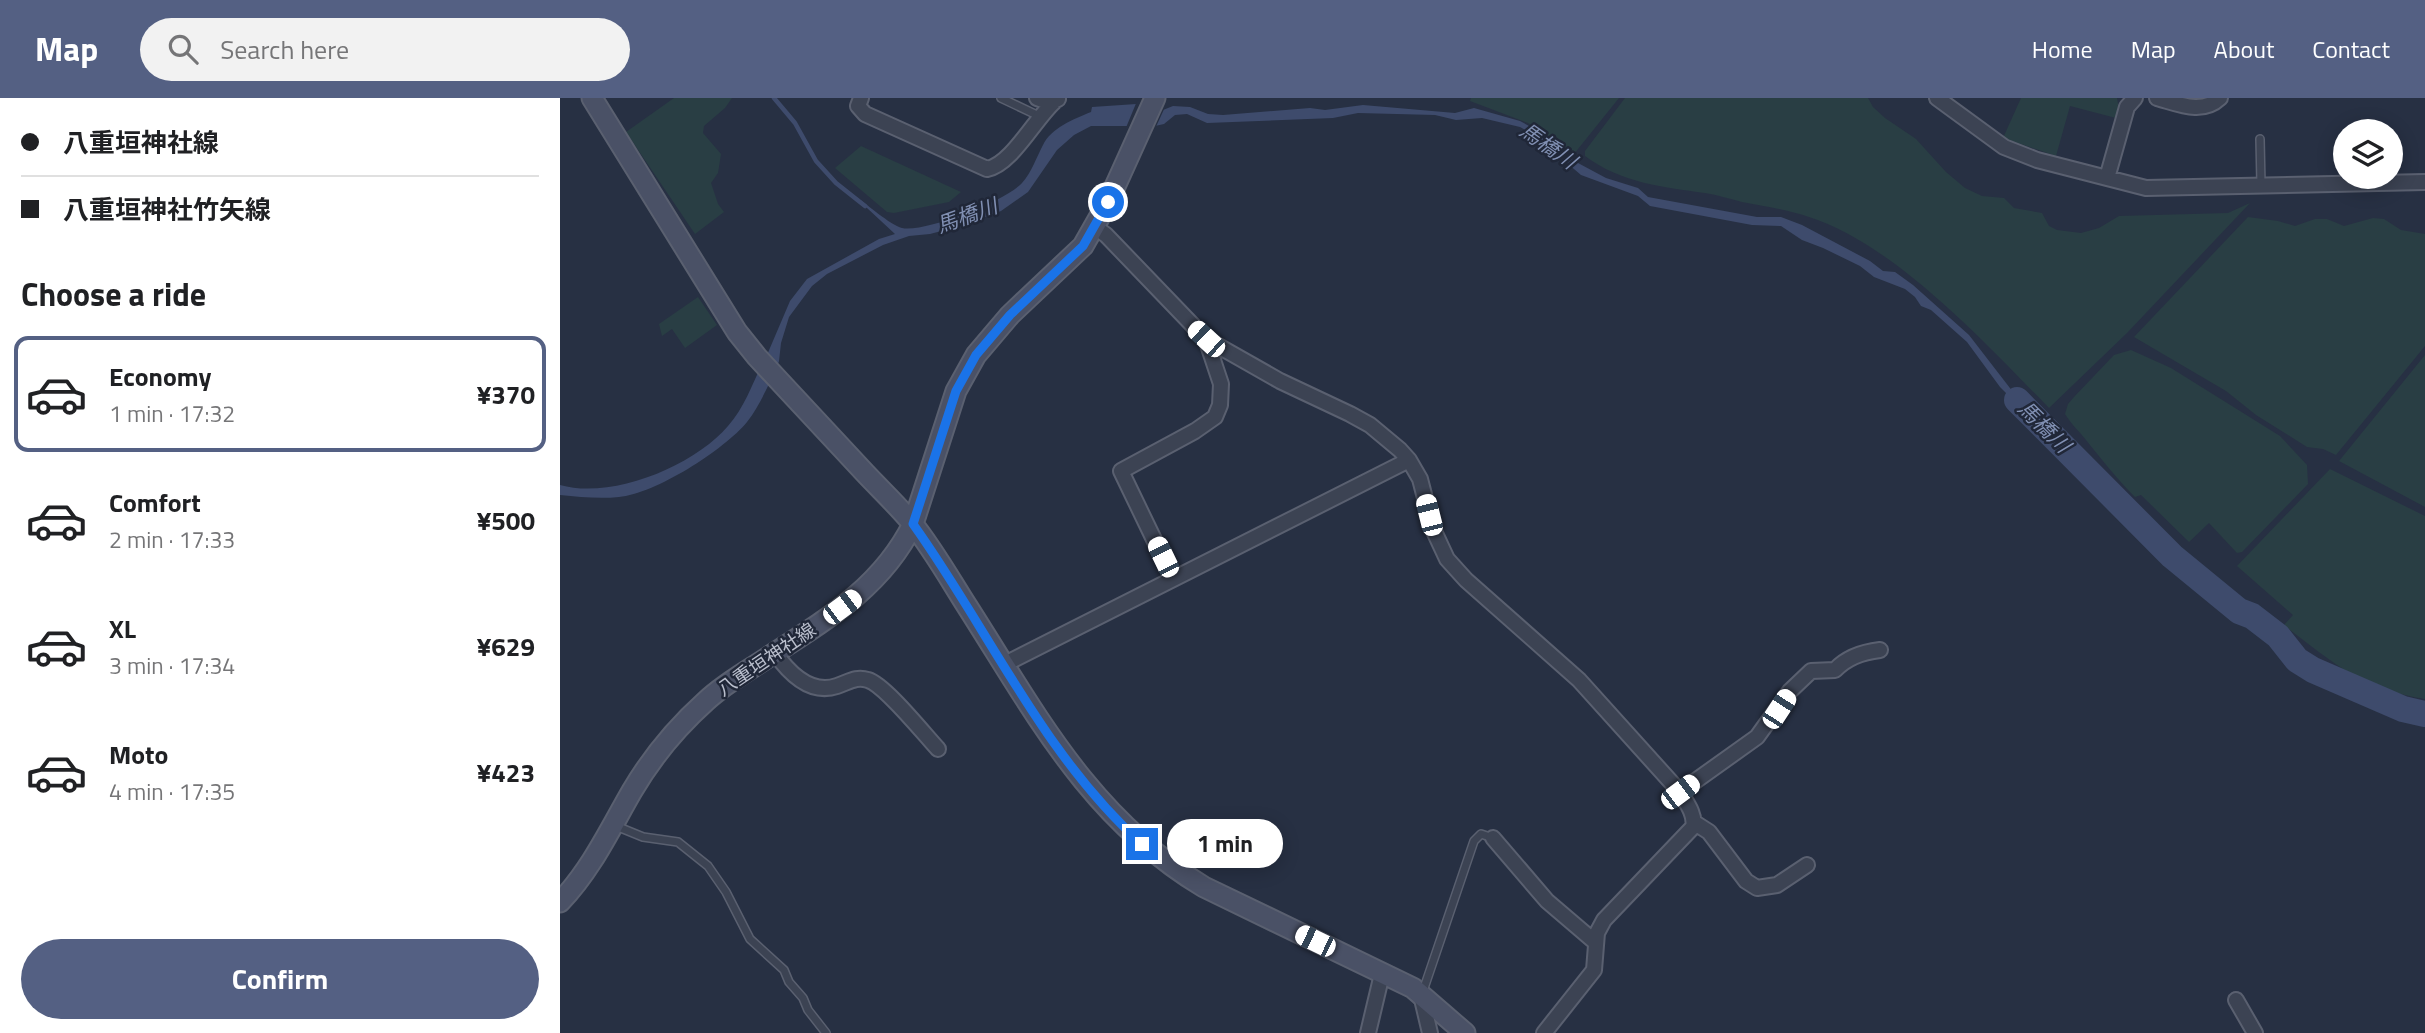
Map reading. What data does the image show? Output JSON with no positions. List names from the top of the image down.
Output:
{
  "streets": {
    "main road": ["八重垣神社線"]
  },
  "water": ["馬橋川"],
  "page": {
    "header": "Map",
    "search": "Search here",
    "nav": [
      "Home",
      "Map",
      "About",
      "Contact"
    ],
    "banner": ["八重垣神社線", "八重垣神社竹矢線"],
    "heading": "Choose a ride",
    "list": [
      {
        "name": "Economy",
        "note": "1 min · 17:32",
        "value": "¥370"
      },
      {
        "name": "Comfort",
        "note": "2 min · 17:33",
        "value": "¥500"
      },
      {
        "name": "XL",
        "note": "3 min · 17:34",
        "value": "¥629"
      },
      {
        "name": "Moto",
        "note": "4 min · 17:35",
        "value": "¥423"
      }
    ],
    "bubble": "1 min",
    "buttons": "Confirm"
  }
}
